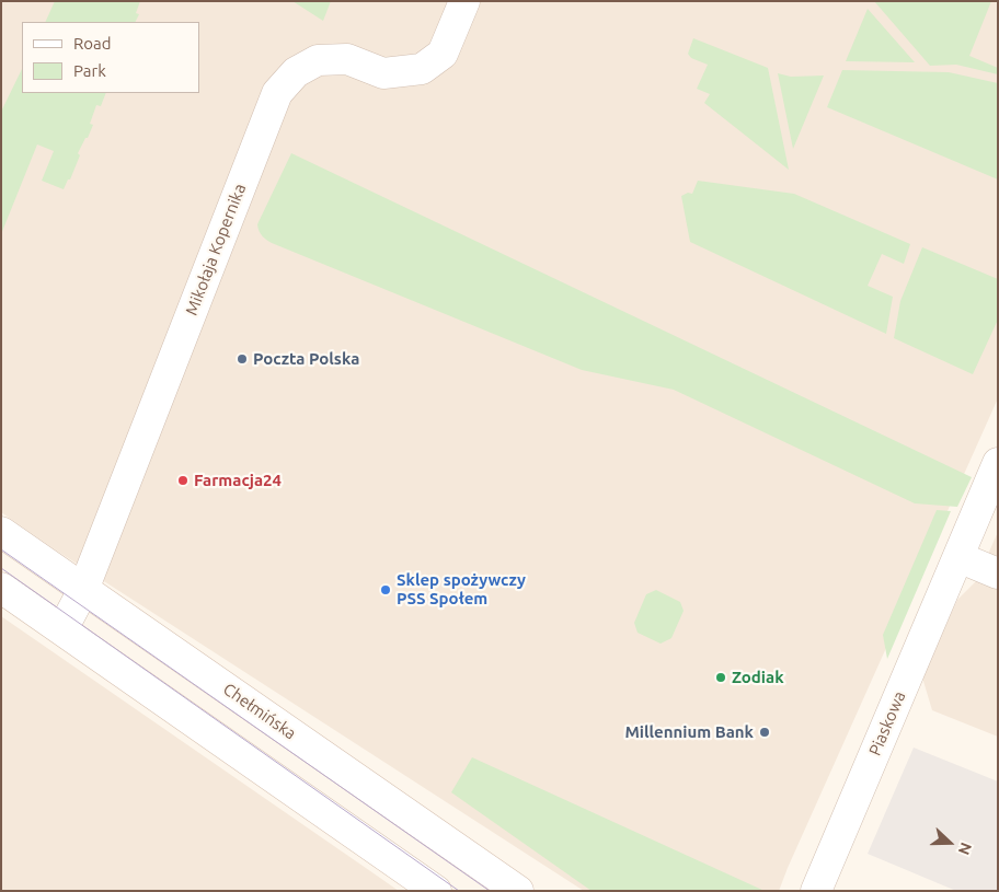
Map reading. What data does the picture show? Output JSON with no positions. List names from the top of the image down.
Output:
{
  "streets": {
    "street": ["Mikołaja Kopernika", "Chełmińska", "Piaskowa"]
  },
  "crossings": [
    ["Mikołaja Kopernika", "Chełmińska"]
  ],
  "places": [
    "Poczta Polska",
    "Farmacja24",
    "Sklep spożywczy PSS Społem",
    "Zodiak",
    "Millennium Bank"
  ],
  "legend": ["Road", "Park"],
  "north": "right"
}
